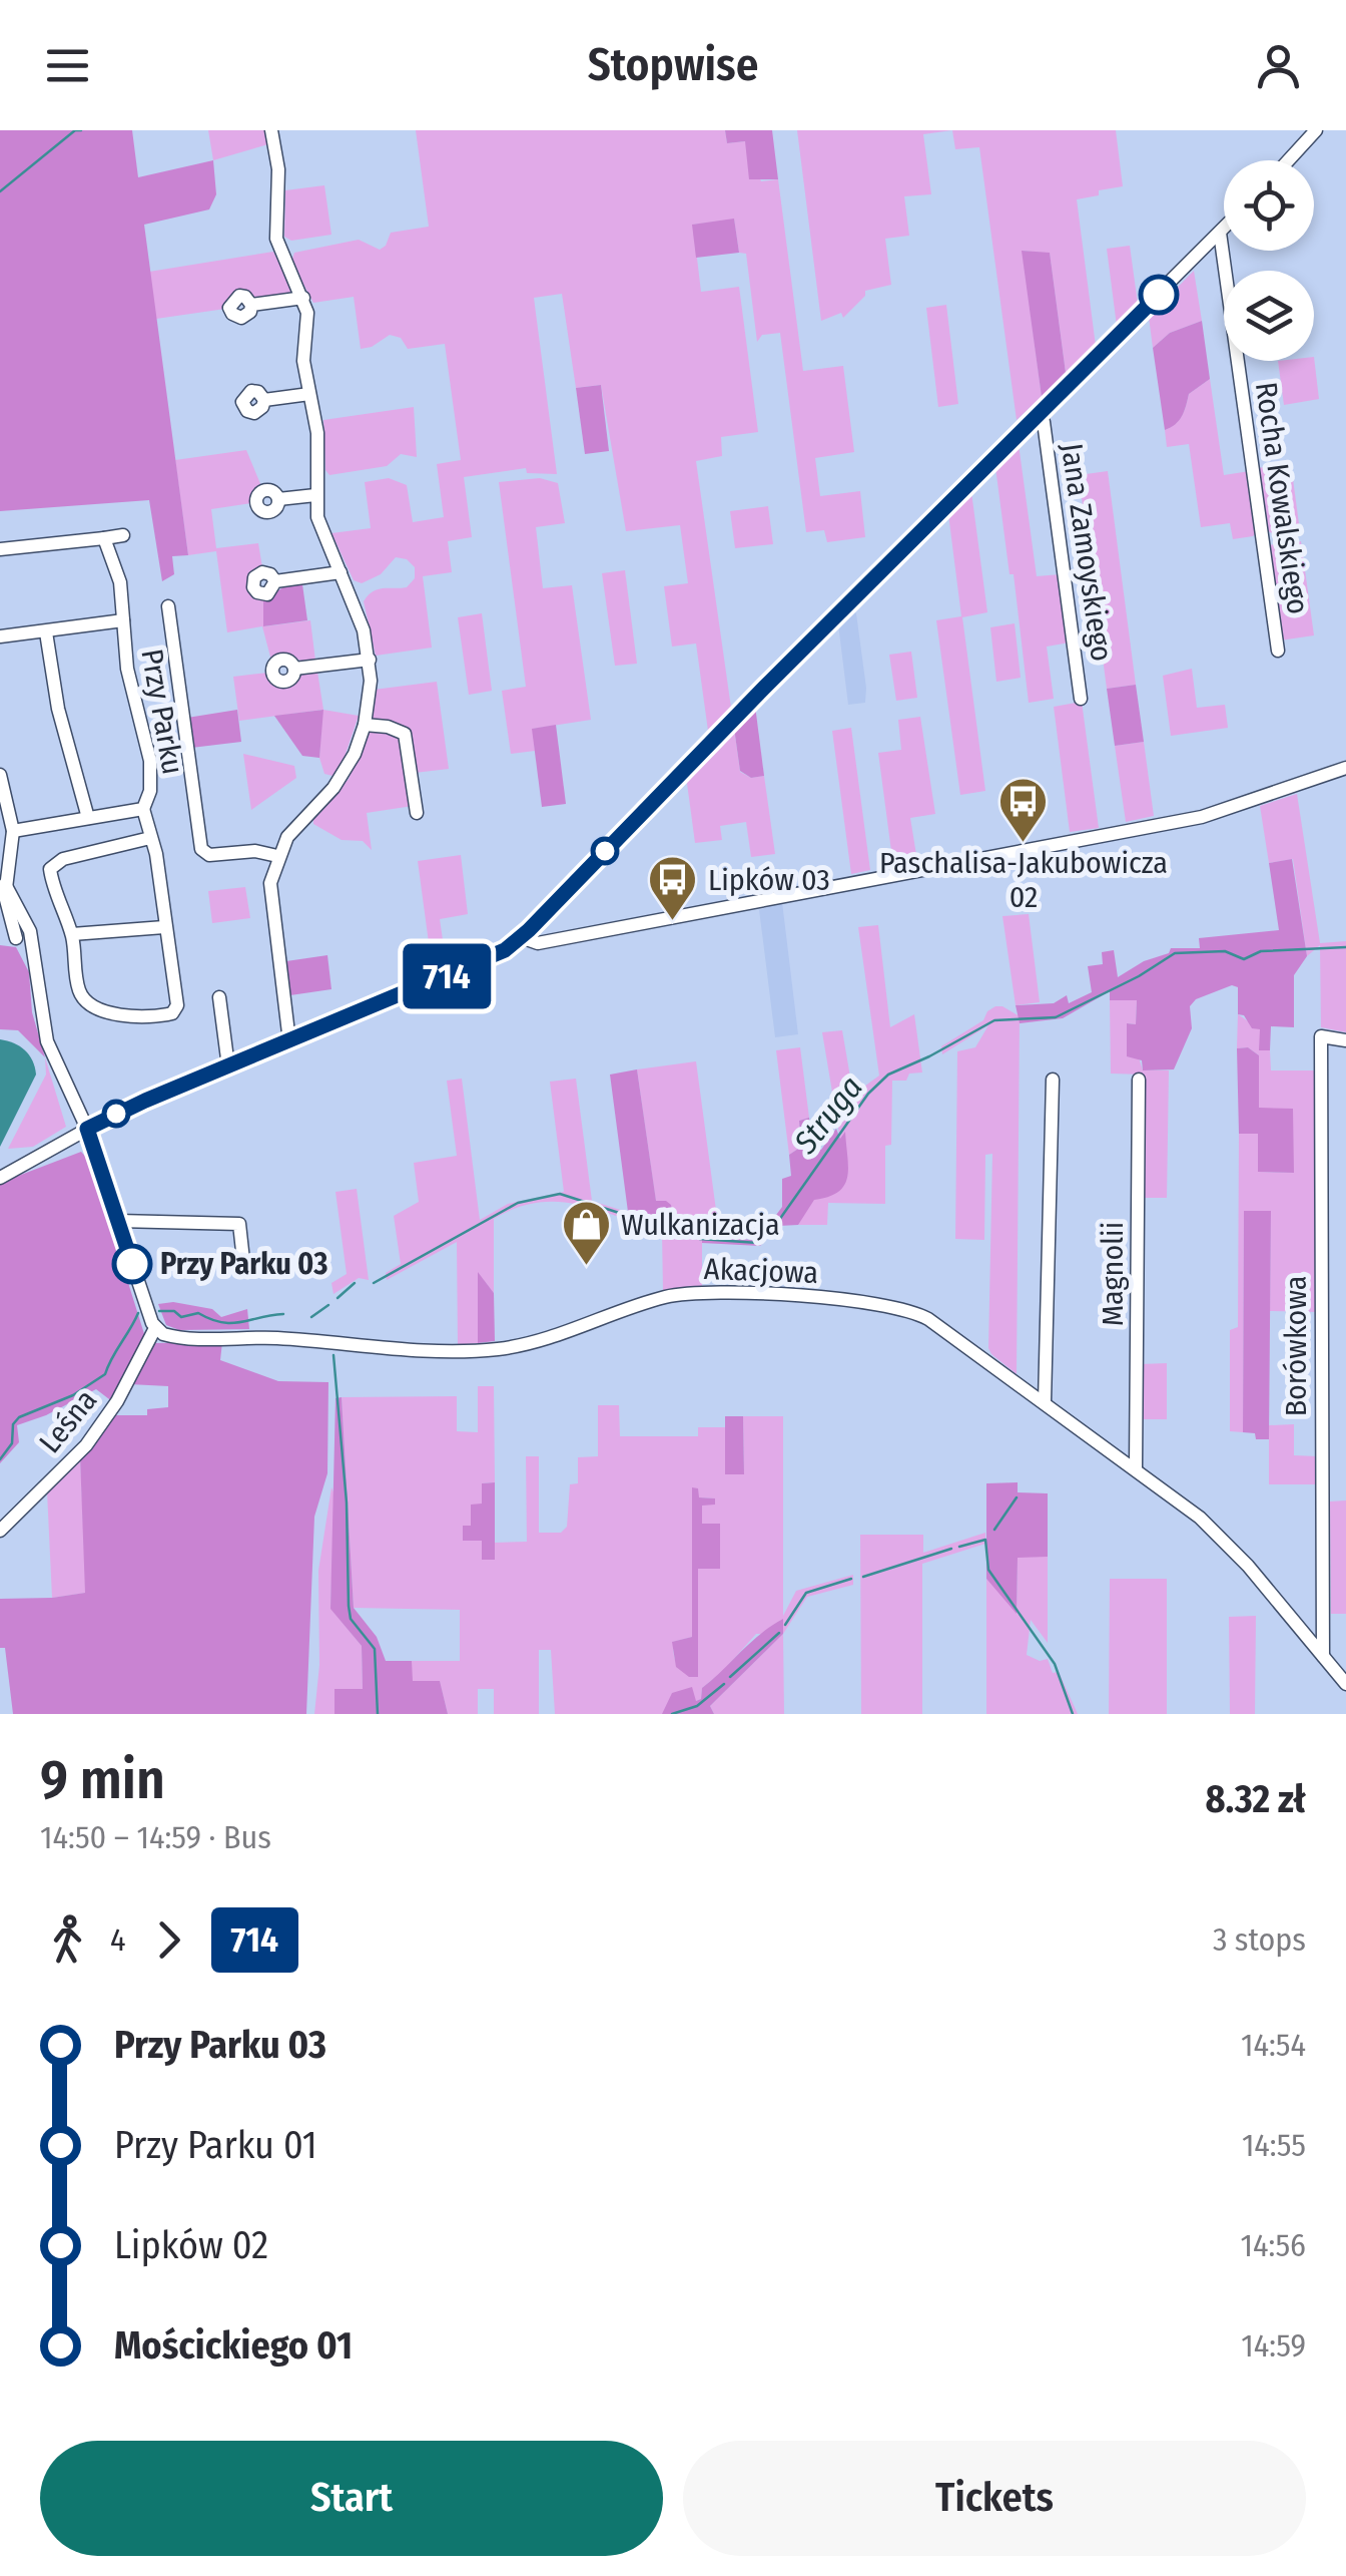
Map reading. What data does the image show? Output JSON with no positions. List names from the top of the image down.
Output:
{
  "streets": {
    "street": [
      "Rocha Kowalskiego",
      "Jana Zamoyskiego",
      "Przy Parku",
      "Akacjowa",
      "Magnolii",
      "Borówkowa",
      "Leśna"
    ]
  },
  "crossings": [
    ["Akacjowa", "Magnolii"],
    ["Akacjowa", "Borówkowa"],
    ["Akacjowa", "Leśna"]
  ],
  "water": ["Struga"],
  "places": {
    "bus stop": ["Paschalisa-Jakubowicza 02", "Lipków 03"],
    "other": ["Przy Parku 03"],
    "shop": ["Wulkanizacja"]
  },
  "lines": ["bus line 714"],
  "page": {
    "header": "Stopwise",
    "on_map": "714",
    "heading": ["9 min", "14:50 – 14:59 · Bus", "8.32 zł"],
    "legs": ["4", "714", "3 stops"],
    "list": [
      {
        "name": "Przy Parku 03",
        "value": "14:54"
      },
      {
        "name": "Przy Parku 01",
        "value": "14:55"
      },
      {
        "name": "Lipków 02",
        "value": "14:56"
      },
      {
        "name": "Mościckiego 01",
        "value": "14:59"
      }
    ],
    "buttons": ["Start", "Tickets"]
  }
}
